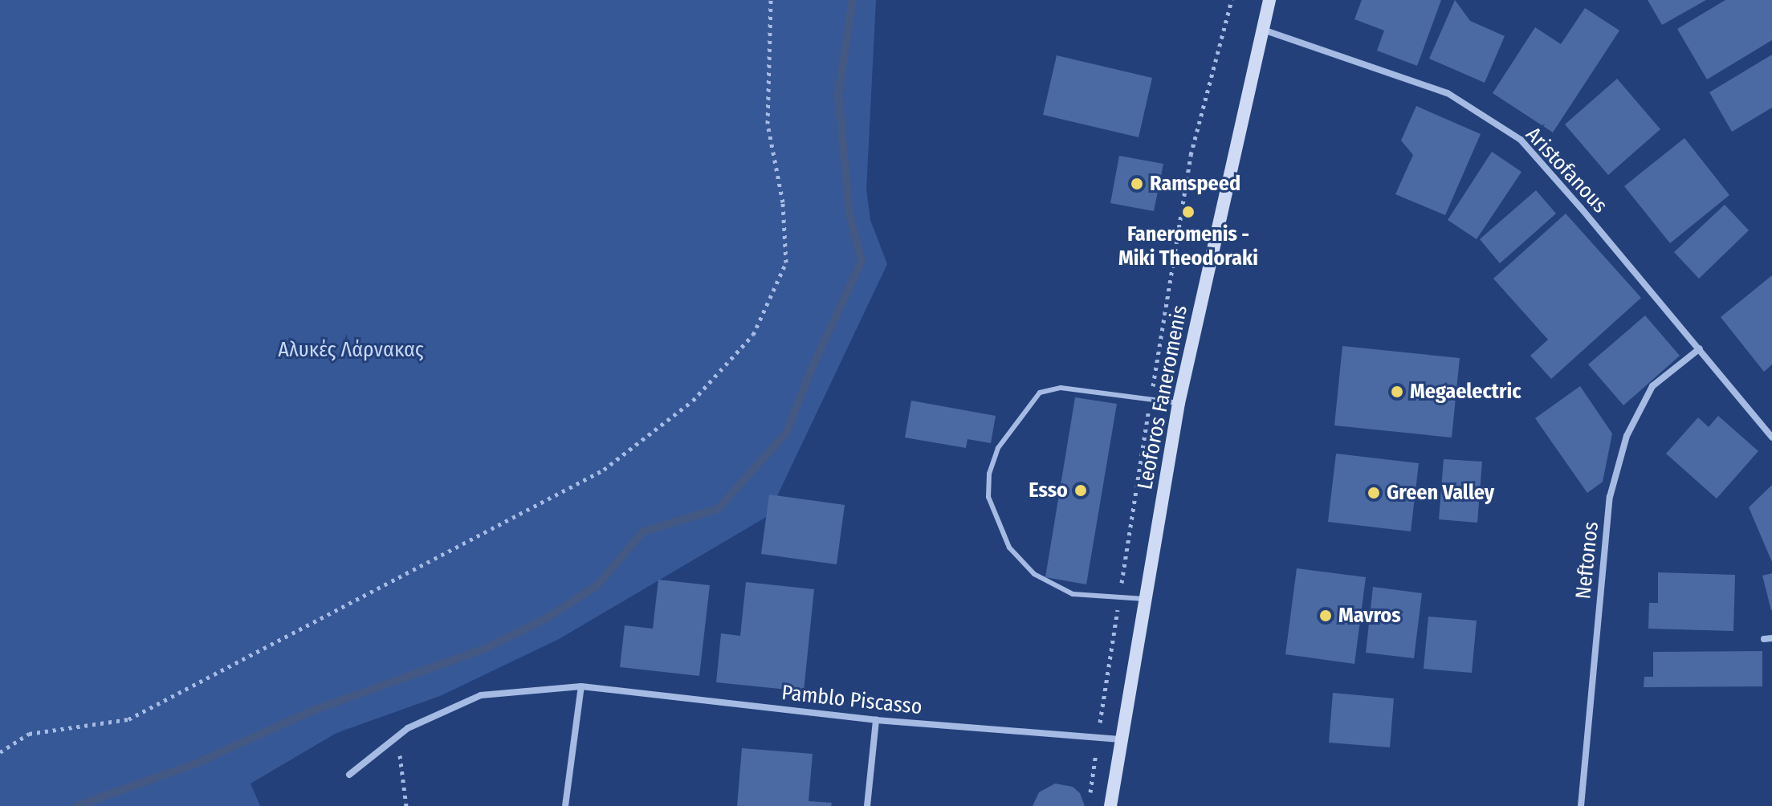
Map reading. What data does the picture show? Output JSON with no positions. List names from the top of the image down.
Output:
{
  "streets": {
    "main road": ["Leoforos Faneromenis"],
    "street": ["Aristofanous", "Neftonos", "Pamblo Piscasso"]
  },
  "crossings": [
    ["Aristofanous", "Leoforos Faneromenis"],
    ["Aristofanous", "Neftonos"],
    ["Leoforos Faneromenis", "Pamblo Piscasso"]
  ],
  "parks": ["Αλυκές Λάρνακας"],
  "places": [
    "Ramspeed",
    "Faneromenis - Miki Theodoraki",
    "Megaelectric",
    "Esso",
    "Green Valley",
    "Mavros"
  ]
}
